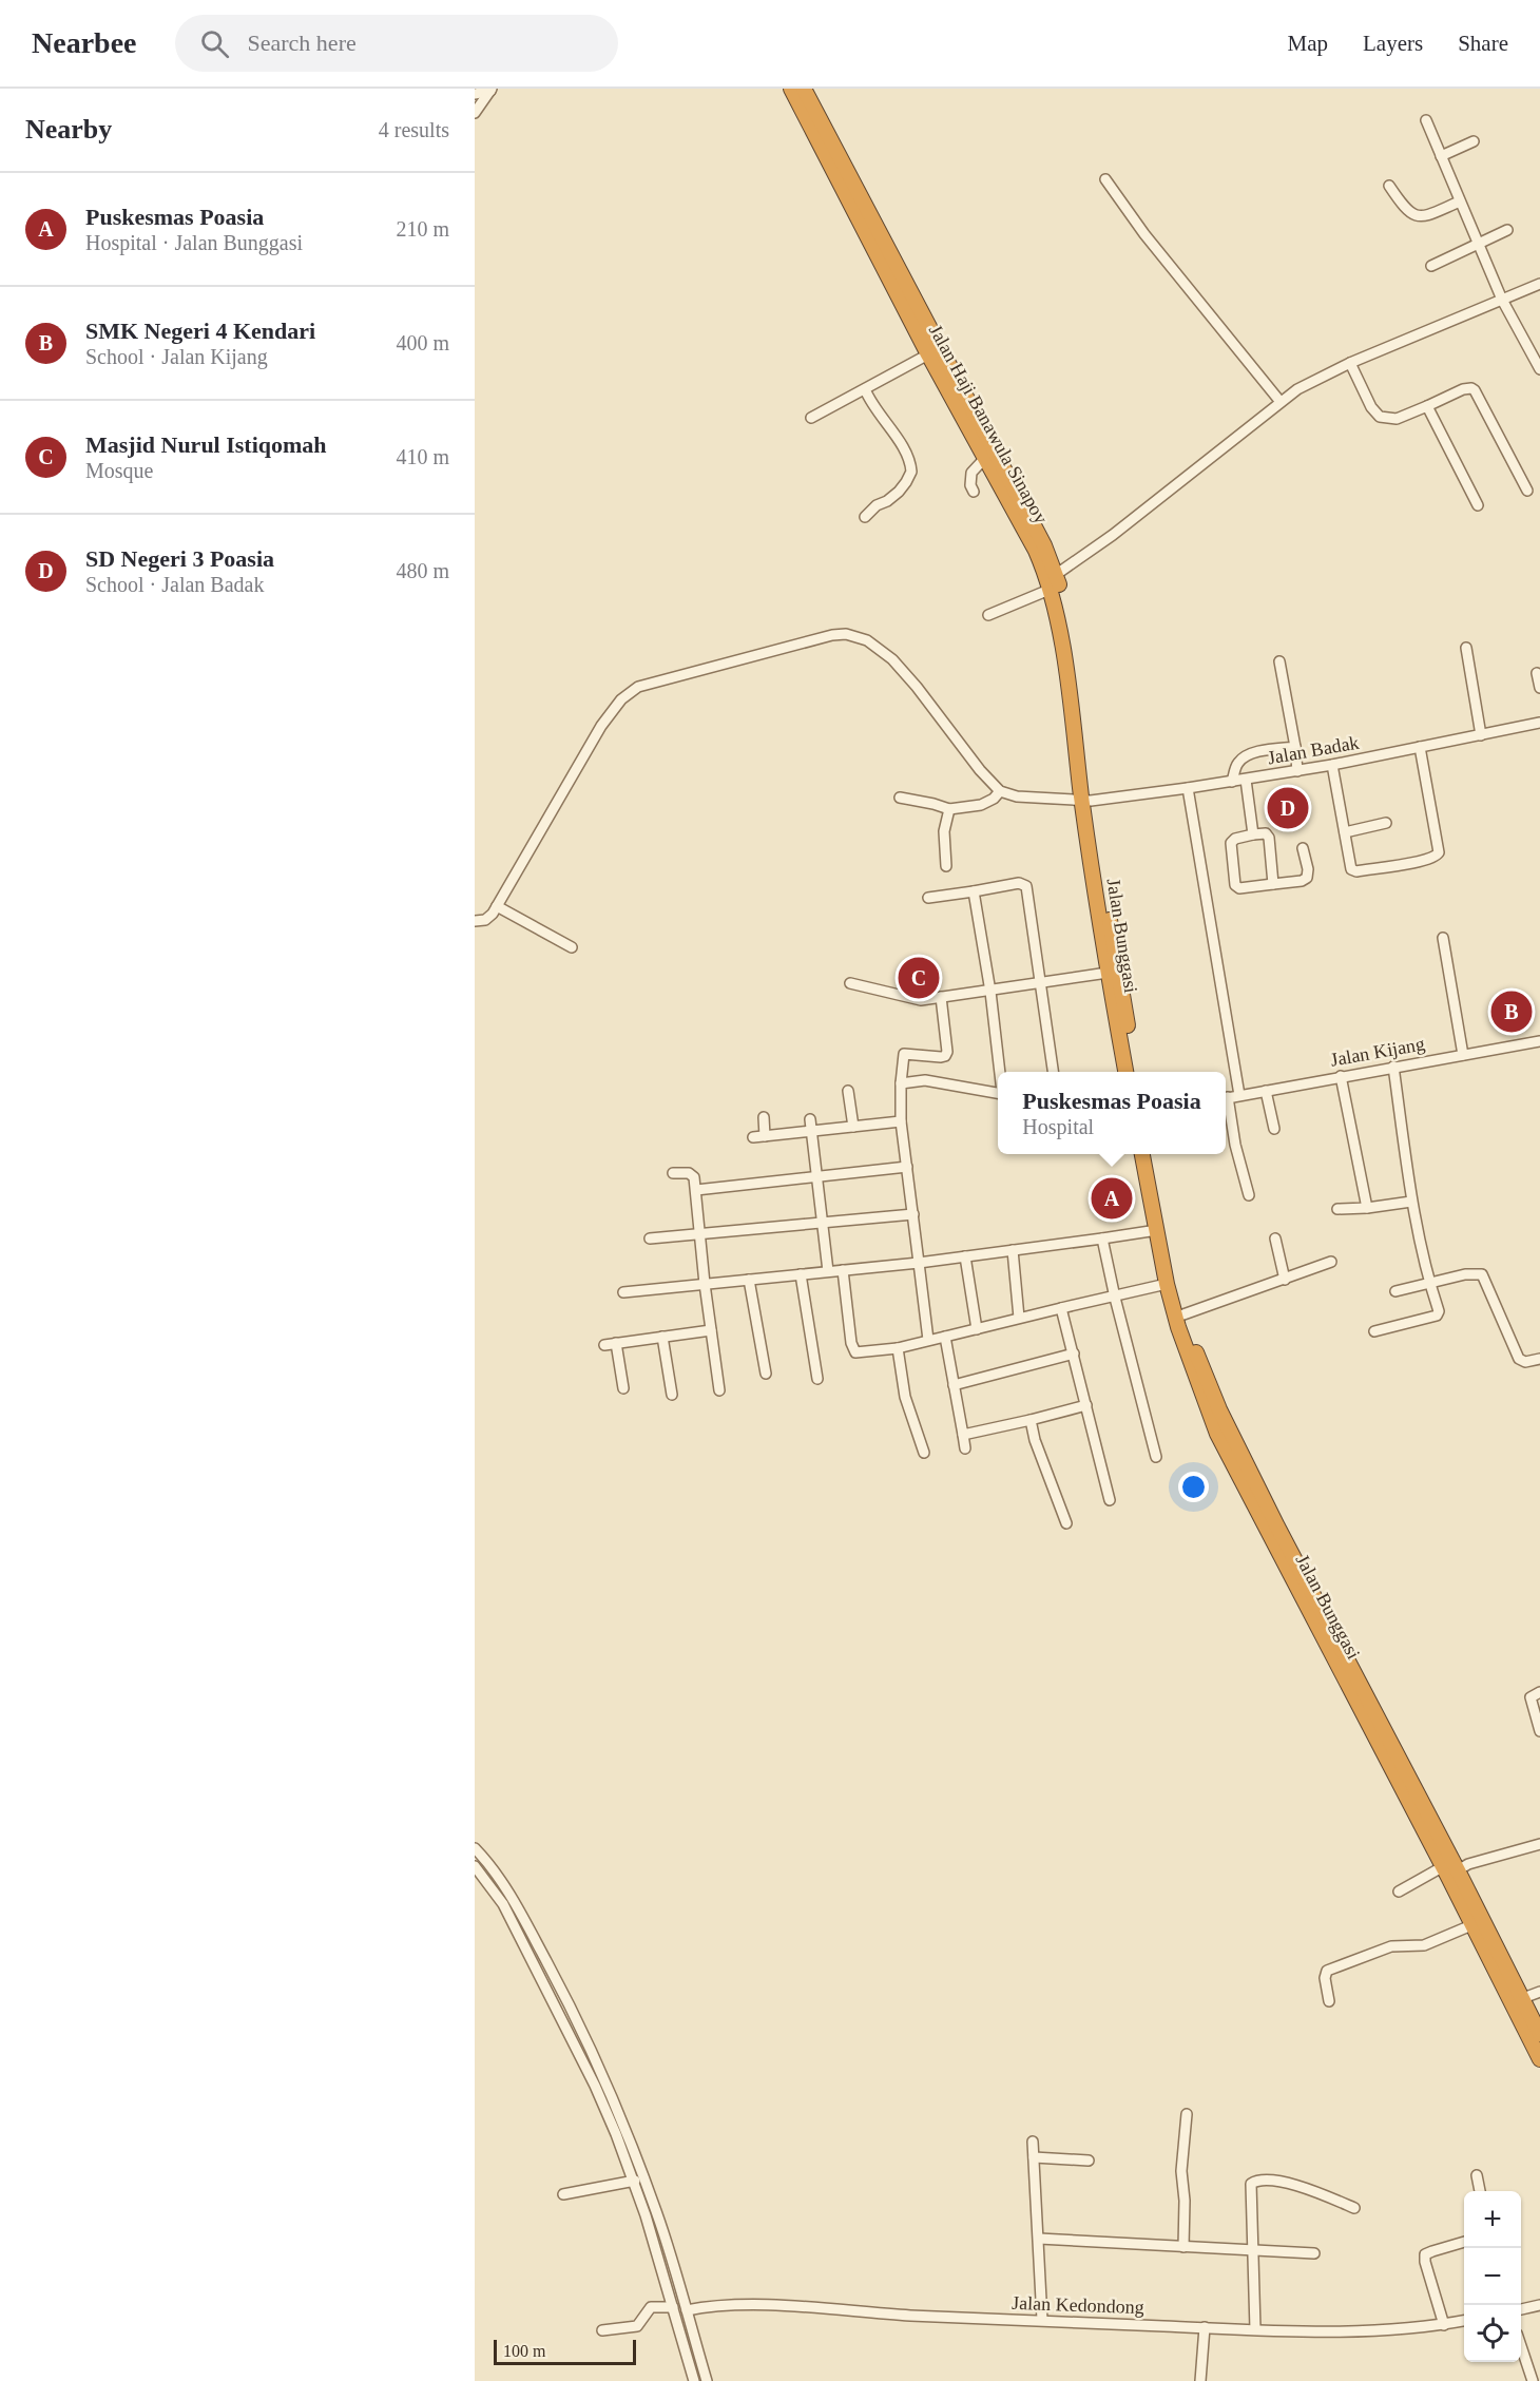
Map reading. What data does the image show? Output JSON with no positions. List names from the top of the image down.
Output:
{
  "streets": {
    "highway": ["Jalan Haji Banawula Sinapoy", "Jalan Bunggasi"],
    "street": ["Jalan Badak", "Jalan Kijang", "Jalan Kedondong"]
  },
  "crossings": [
    ["Jalan Haji Banawula Sinapoy", "Jalan Badak"],
    ["Jalan Haji Banawula Sinapoy", "Jalan Bunggasi"],
    ["Jalan Badak", "Jalan Bunggasi"]
  ],
  "scale_bar": "100 m",
  "page": {
    "header": "Nearbee",
    "search": "Search here",
    "nav": ["Map", "Layers", "Share"],
    "heading": ["Nearby", "4 results"],
    "list": [
      {
        "mark": "A",
        "name": "Puskesmas Poasia",
        "note": "Hospital · Jalan Bunggasi",
        "value": "210 m"
      },
      {
        "mark": "B",
        "name": "SMK Negeri 4 Kendari",
        "note": "School · Jalan Kijang",
        "value": "400 m"
      },
      {
        "mark": "C",
        "name": "Masjid Nurul Istiqomah",
        "note": "Mosque",
        "value": "410 m"
      },
      {
        "mark": "D",
        "name": "SD Negeri 3 Poasia",
        "note": "School · Jalan Badak",
        "value": "480 m"
      }
    ],
    "pins": [
      "D",
      "C",
      "B",
      "A"
    ],
    "popup": ["Puskesmas Poasia", "Hospital"],
    "map_buttons": ["+", "−"],
    "scale": "100 m"
  }
}
